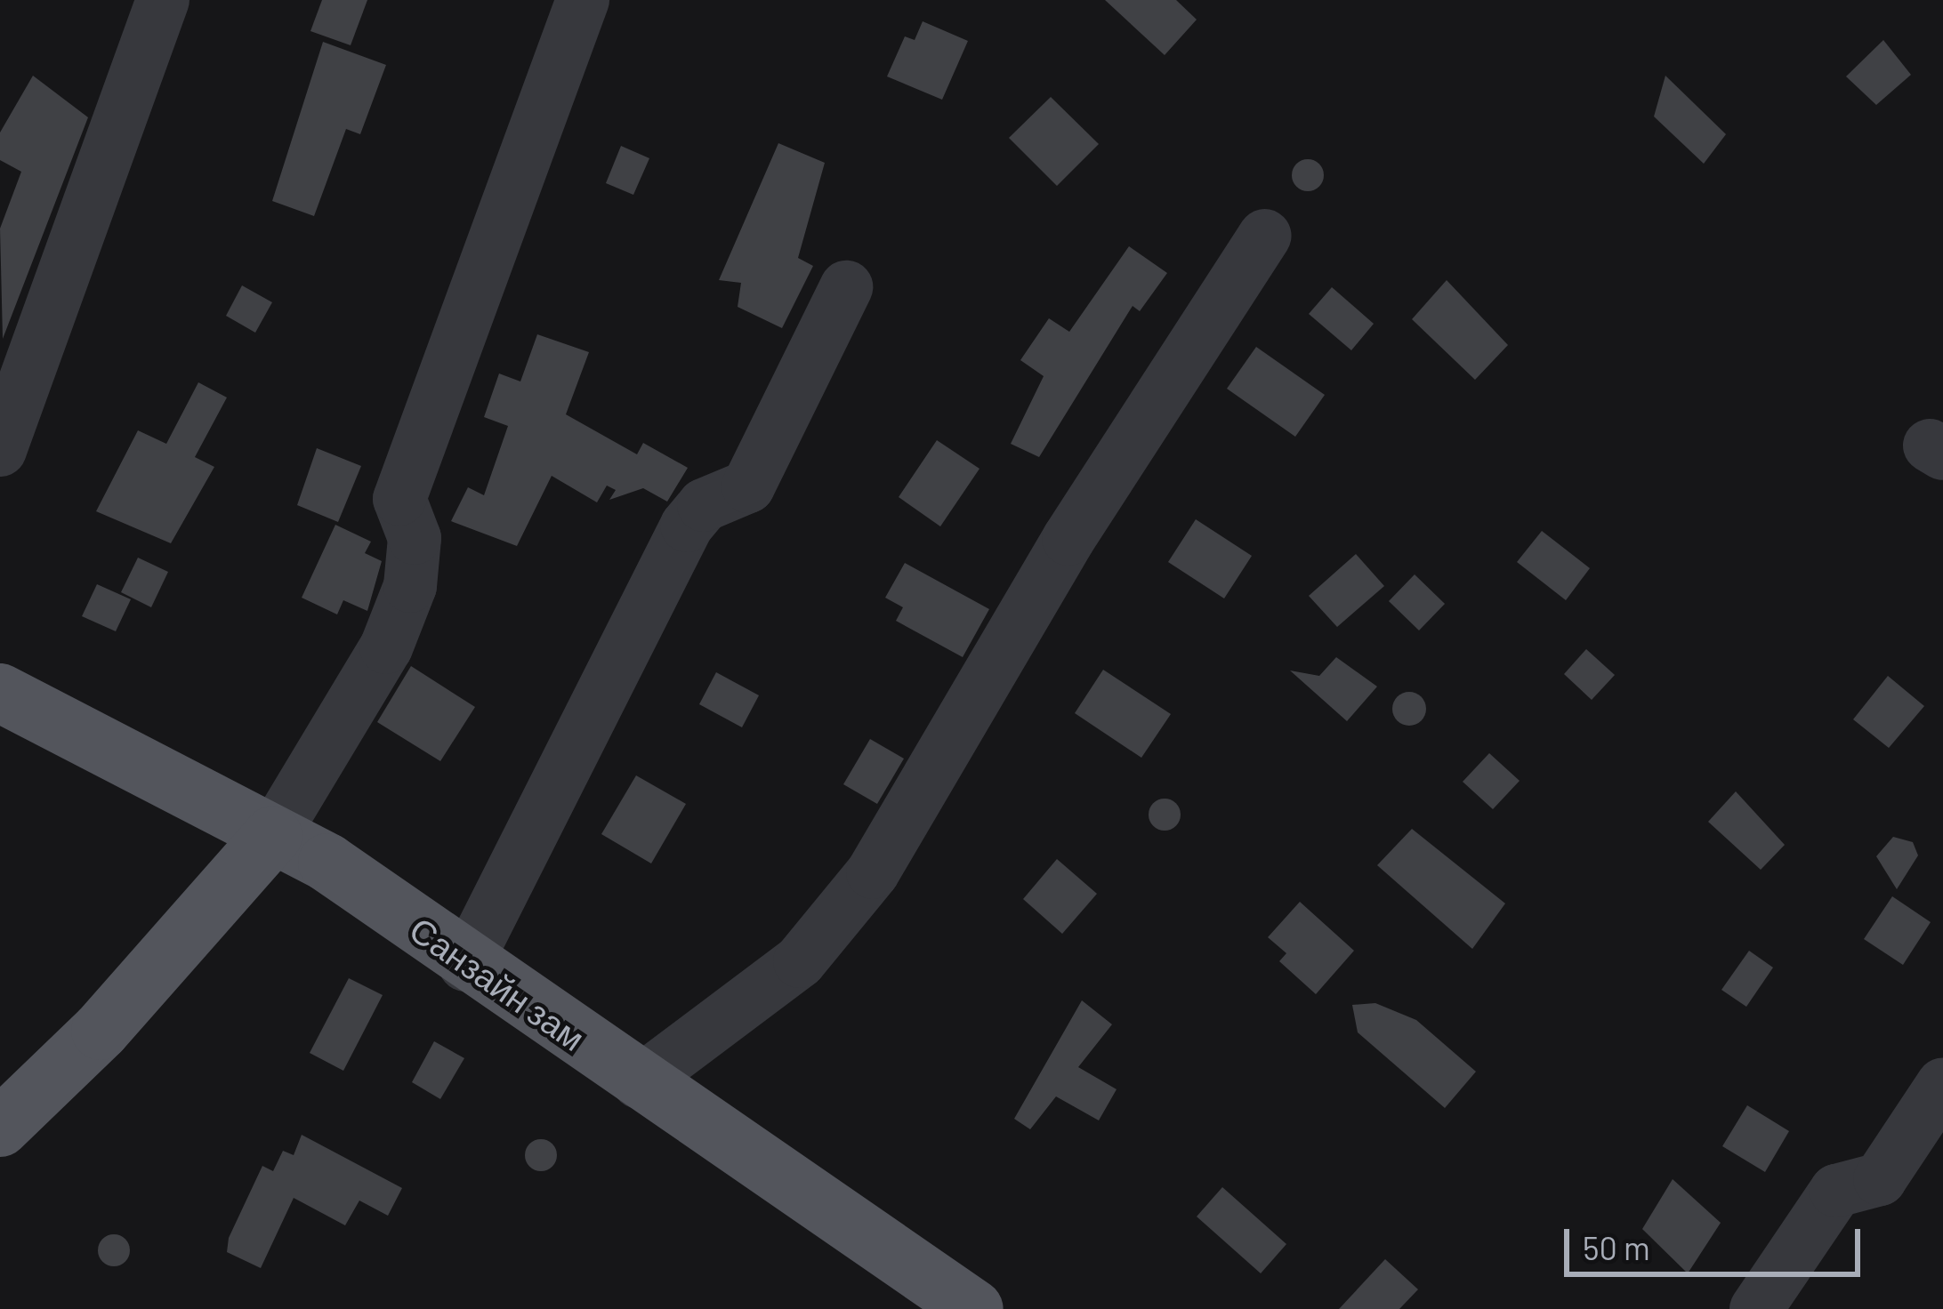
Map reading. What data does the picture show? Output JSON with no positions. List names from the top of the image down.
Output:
{
  "streets": {
    "main road": ["Санзайн зам"]
  },
  "scale_bar": "50 m"
}
